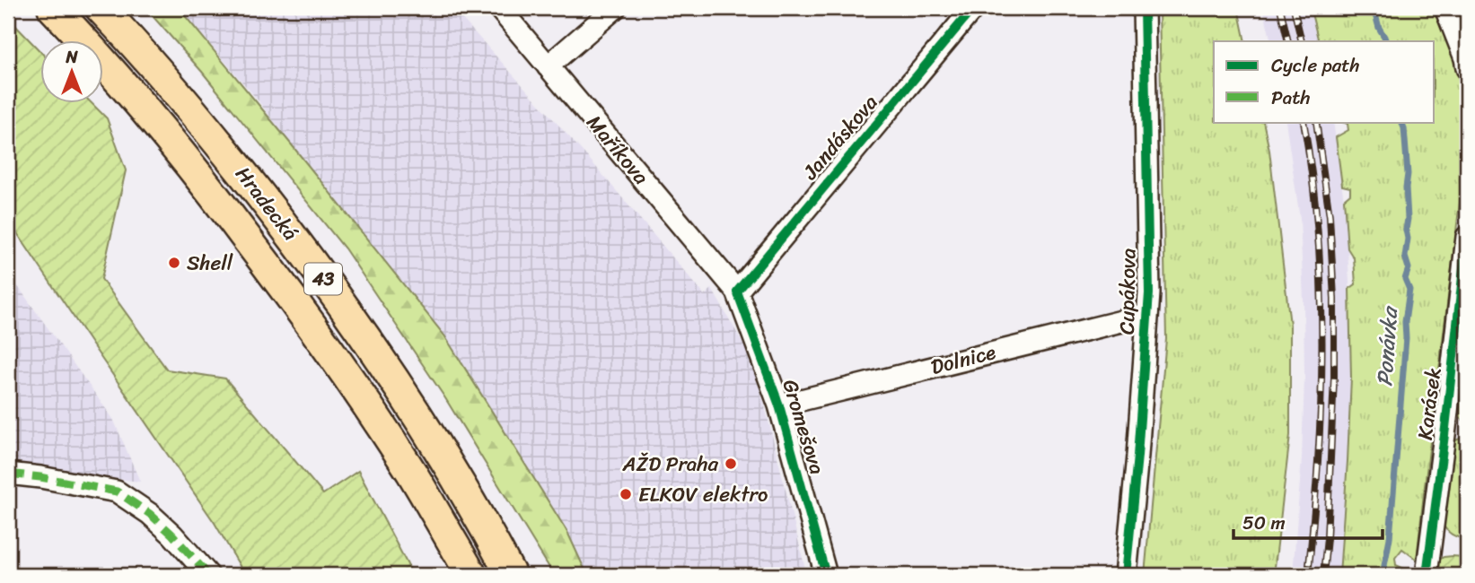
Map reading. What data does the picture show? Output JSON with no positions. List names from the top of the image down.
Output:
{
  "streets": {
    "highway": ["Hradecká", "43"],
    "street": [
      "Jandáskova",
      "Maříkova",
      "Cupákova",
      "Dolnice",
      "Karásek",
      "Gromešova"
    ]
  },
  "crossings": [
    ["Jandáskova", "Maříkova"],
    ["Jandáskova", "Gromešova"],
    ["Maříkova", "Gromešova"],
    ["Cupákova", "Dolnice"],
    ["Dolnice", "Gromešova"]
  ],
  "water": ["Ponávka"],
  "places": ["Shell", "AŽD Praha", "ELKOV elektro"],
  "legend": ["Cycle path", "Path"],
  "scale_bar": "50 m",
  "north": "top"
}
